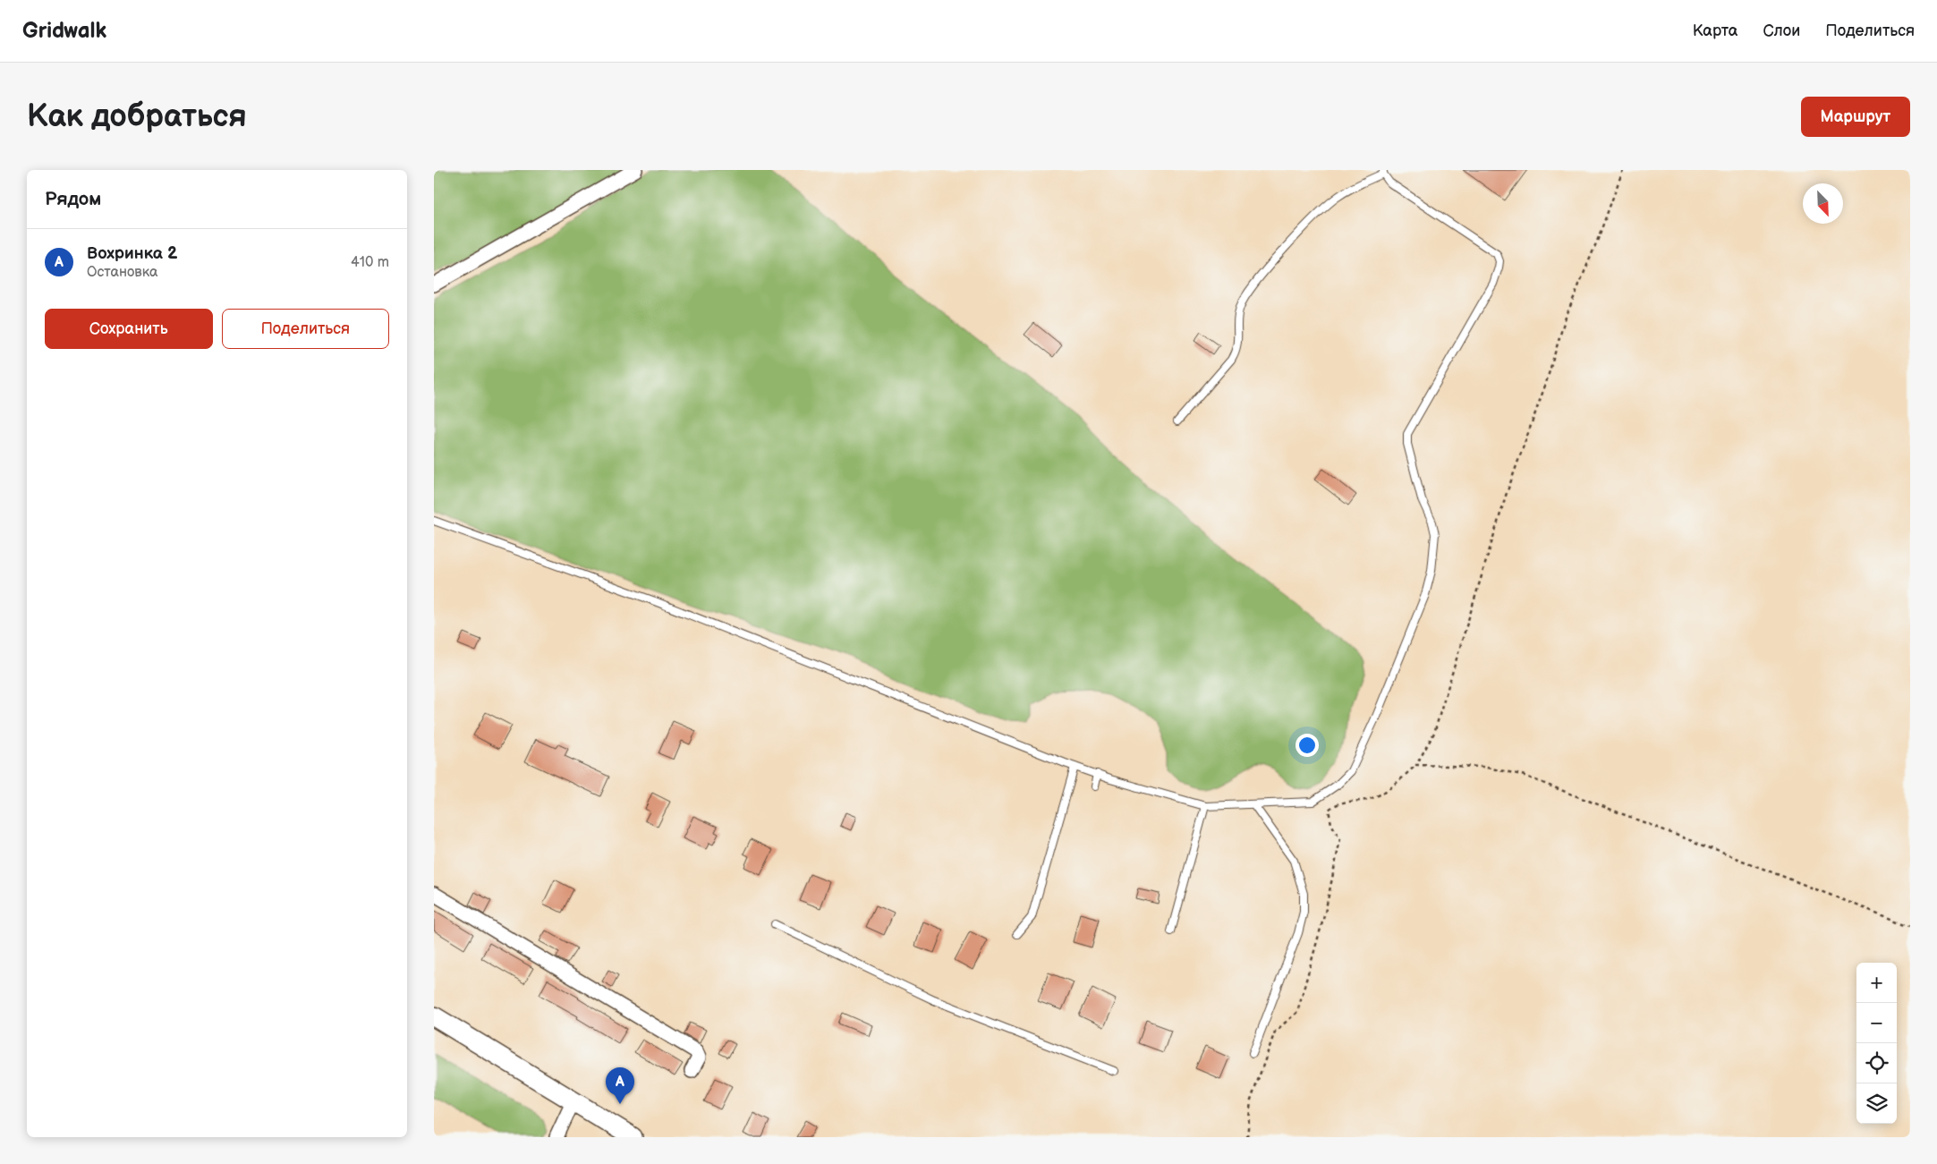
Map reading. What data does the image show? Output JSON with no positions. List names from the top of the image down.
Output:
{
  "north": "bottom right",
  "page": {
    "header": "Gridwalk",
    "nav": ["Карта", "Слои", "Поделиться"],
    "buttons": [
      "Маршрут",
      ["Сохранить", "Поделиться"]
    ],
    "title": "Как добраться",
    "heading": "Рядом",
    "list": [
      {
        "mark": "A",
        "name": "Вохринка 2",
        "note": "Остановка",
        "value": "410 m"
      }
    ],
    "map_buttons": ["+", "−"],
    "pins": "A"
  }
}
